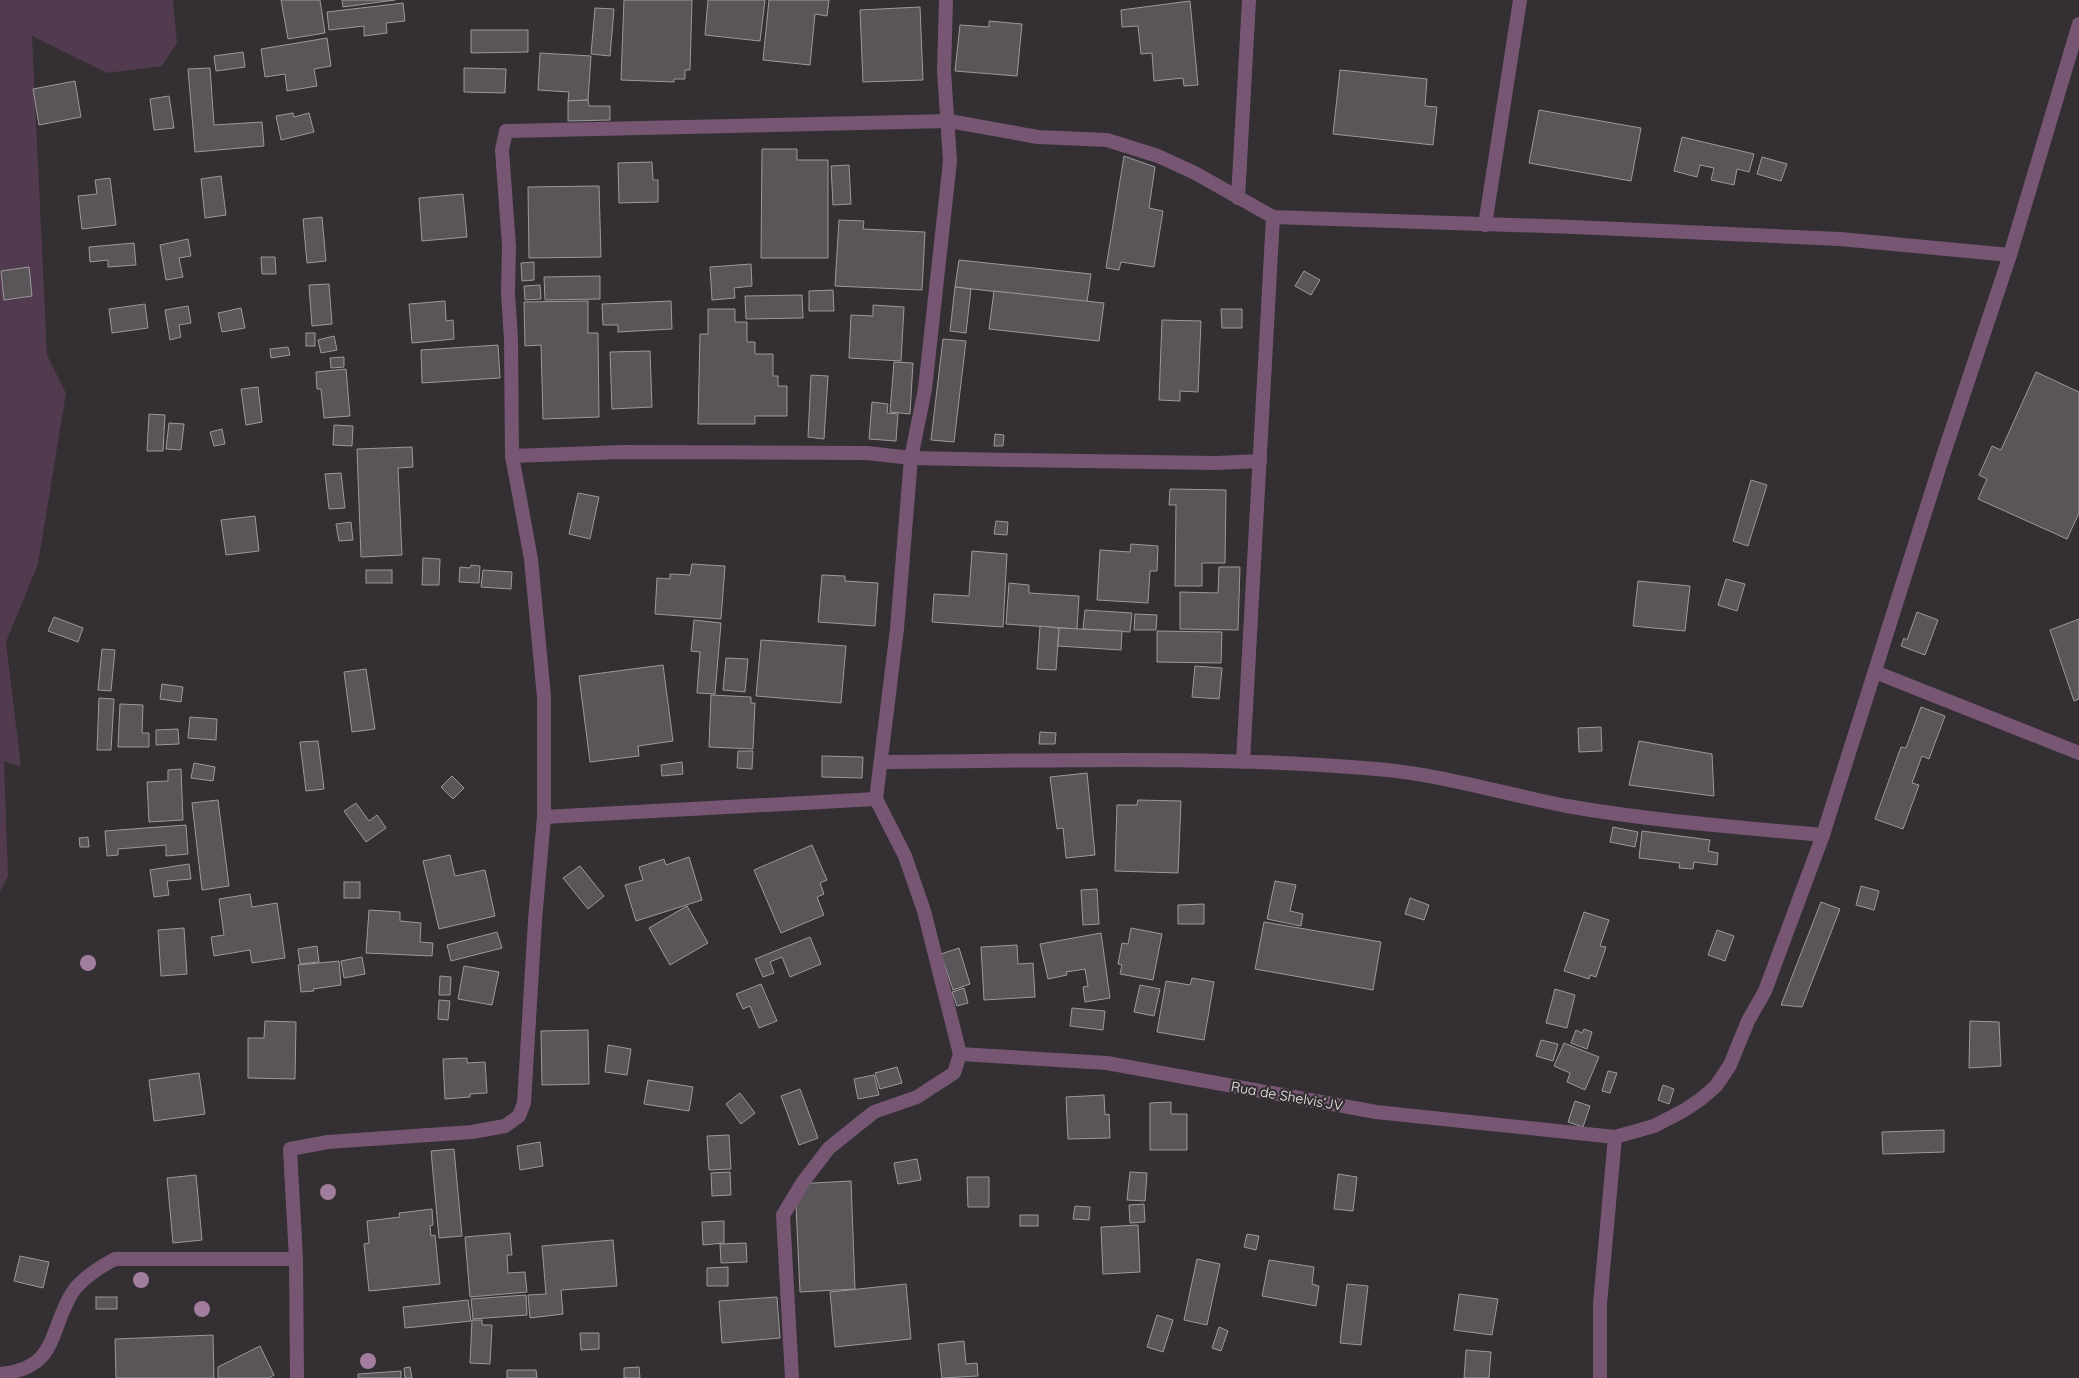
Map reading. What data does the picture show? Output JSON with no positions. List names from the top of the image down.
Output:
{
  "streets": {
    "street": ["Rua de Shelvis’JV"]
  }
}
